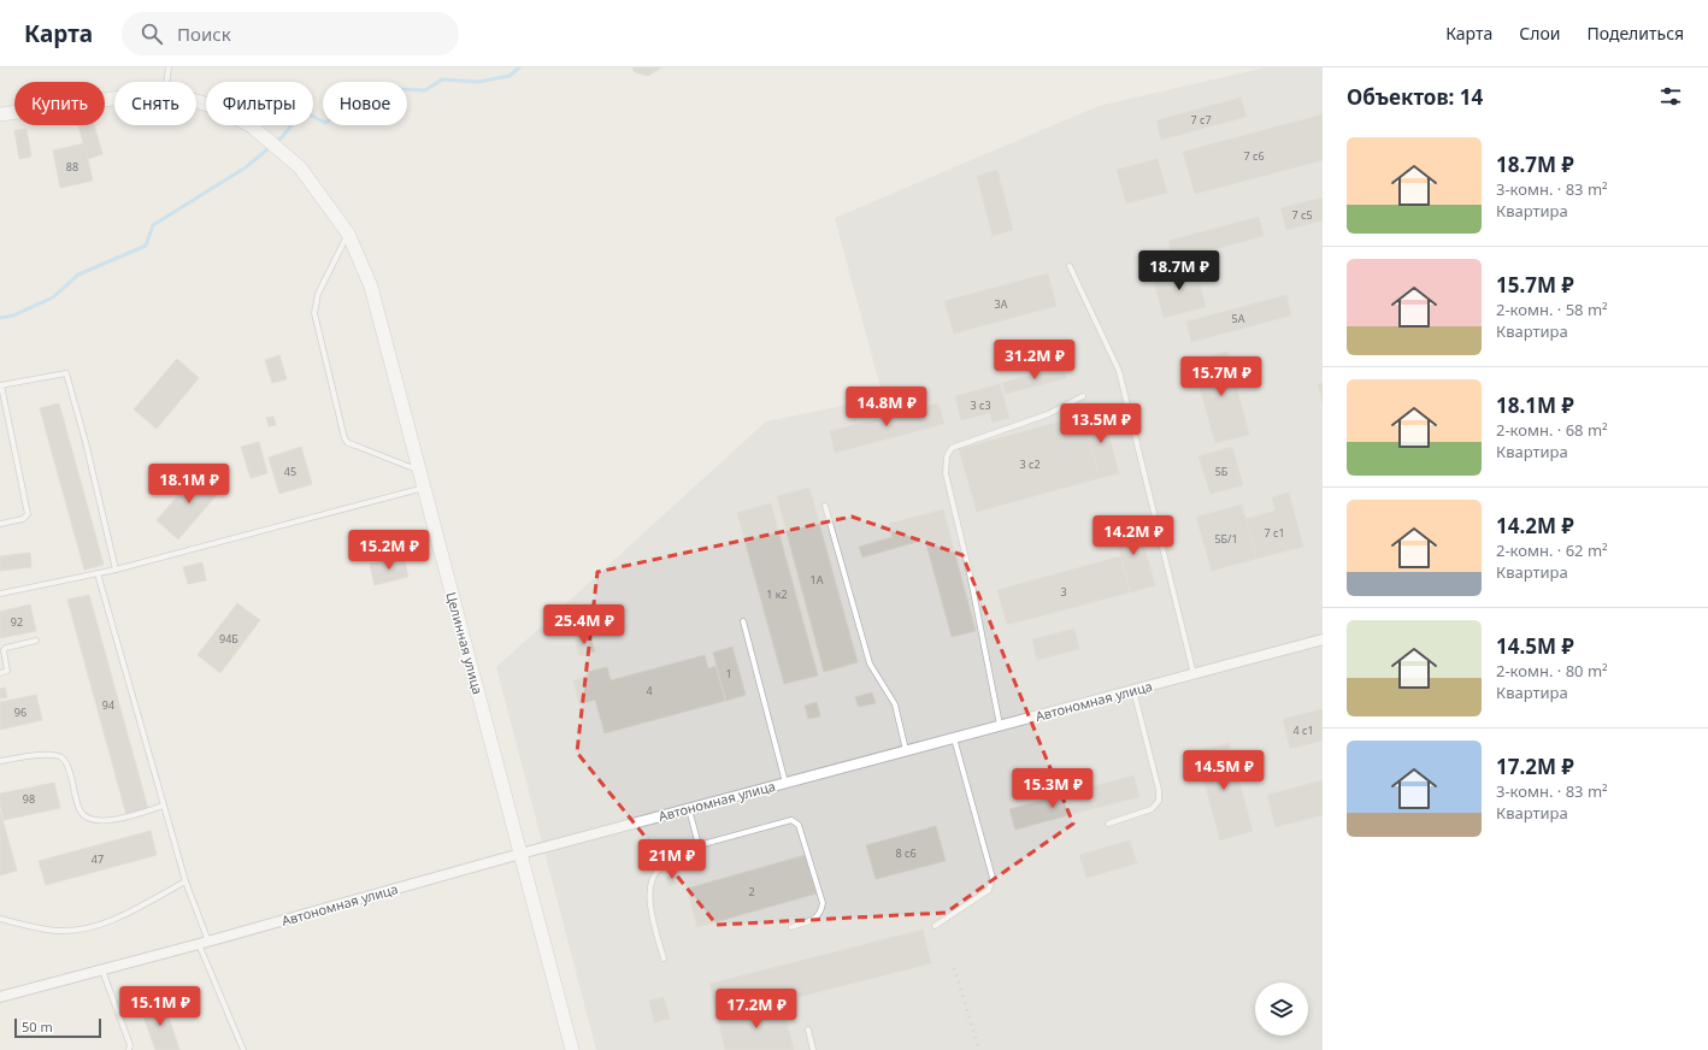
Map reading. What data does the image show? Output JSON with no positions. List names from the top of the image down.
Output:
{
  "streets": {
    "street": ["Целинная улица", "Автономная улица"]
  },
  "crossings": [
    ["Целинная улица", "Автономная улица"]
  ],
  "house_numbers": [
    "7 с7",
    "7 с6",
    "88",
    "7 с5",
    "3А",
    "5А",
    "3 с3",
    "3 с2",
    "45",
    "5Б",
    "7 с1",
    "5Б/1",
    "1А",
    "3",
    "1 к2",
    "92",
    "94Б",
    "1",
    "4",
    "94",
    "96",
    "4 с1",
    "98",
    "8 с6",
    "47",
    "2"
  ],
  "scale_bar": "50 m",
  "page": {
    "header": "Карта",
    "search": "Поиск",
    "nav": ["Карта", "Слои", "Поделиться"],
    "heading": "Объектов: 14",
    "chip": [
      "Купить",
      "Снять",
      "Фильтры",
      "Новое"
    ],
    "list": [
      {
        "name": "18.7M ₽",
        "note": "3-комн. · 83 m² · Квартира"
      },
      {
        "name": "15.7M ₽",
        "note": "2-комн. · 58 m² · Квартира"
      },
      {
        "name": "18.1M ₽",
        "note": "2-комн. · 68 m² · Квартира"
      },
      {
        "name": "14.2M ₽",
        "note": "2-комн. · 62 m² · Квартира"
      },
      {
        "name": "14.5M ₽",
        "note": "2-комн. · 80 m² · Квартира"
      },
      {
        "name": "17.2M ₽",
        "note": "3-комн. · 83 m² · Квартира"
      }
    ],
    "price": [
      "18.7M ₽",
      "31.2M ₽",
      "15.7M ₽",
      "14.8M ₽",
      "13.5M ₽",
      "18.1M ₽",
      "14.2M ₽",
      "15.2M ₽",
      "25.4M ₽",
      "14.5M ₽",
      "15.3M ₽",
      "21M ₽",
      "15.1M ₽",
      "17.2M ₽"
    ],
    "scale": "50 m"
  }
}
